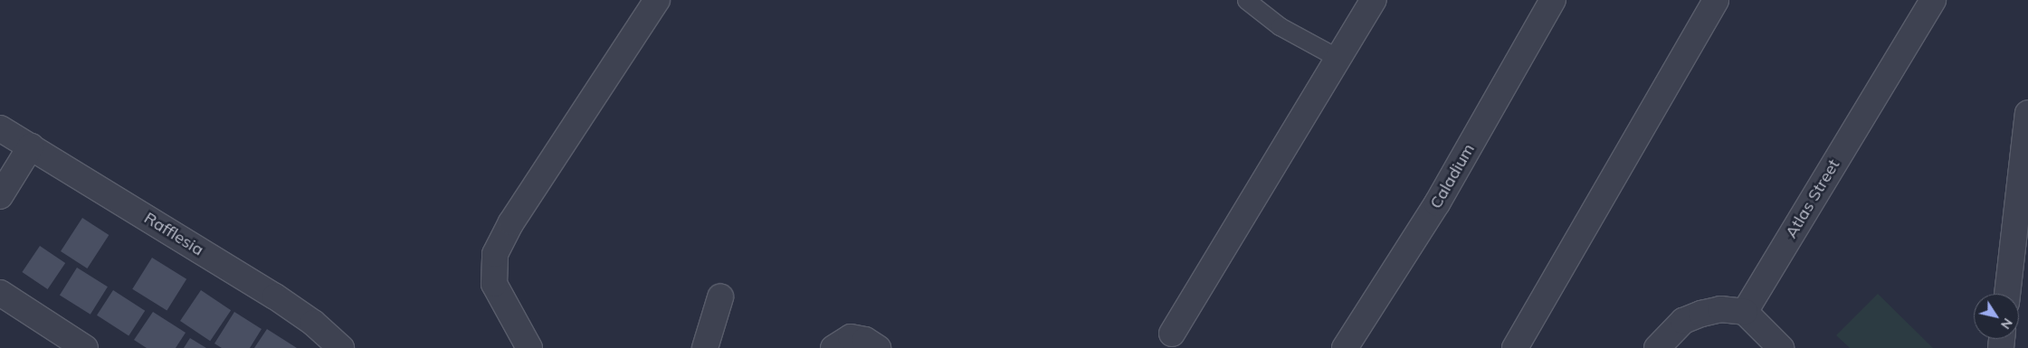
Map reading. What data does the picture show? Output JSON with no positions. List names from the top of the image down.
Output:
{
  "streets": {
    "street": ["Caladium", "Atlas Street", "Rafflesia"]
  },
  "north": "bottom right"
}
